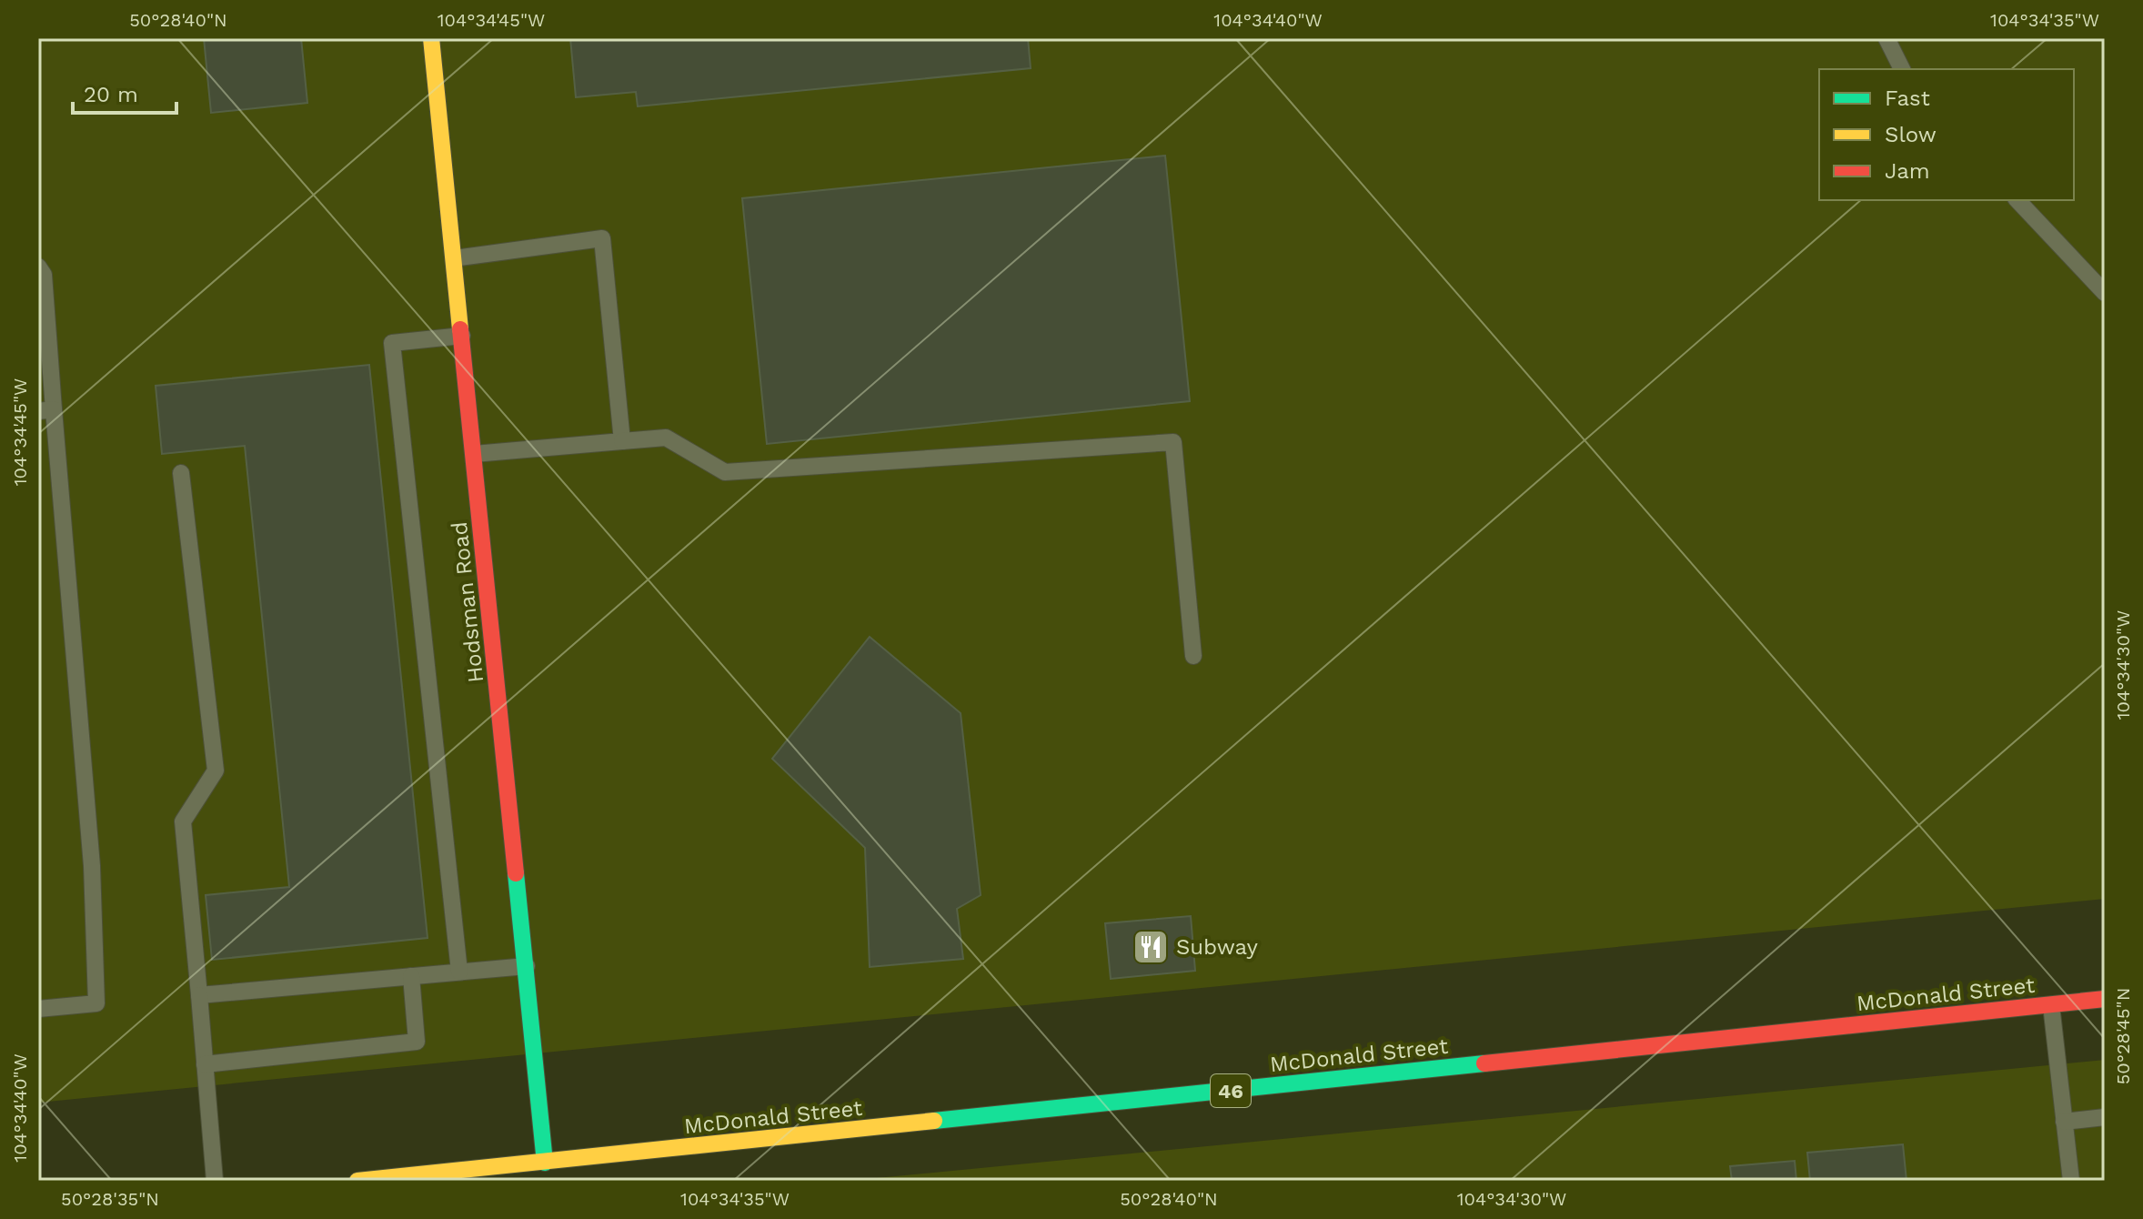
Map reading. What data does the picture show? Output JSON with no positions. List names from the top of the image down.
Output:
{
  "streets": {
    "main road": ["Hodsman Road", "McDonald Street", "46"]
  },
  "crossings": [
    ["Hodsman Road", "McDonald Street"]
  ],
  "places": {
    "restaurant": ["Subway"]
  },
  "legend": ["Fast", "Slow", "Jam"],
  "scale_bar": "20 m",
  "coordinates": [
    "50°28'40\"N",
    "104°34'45\"W",
    "104°34'40\"W",
    "104°34'35\"W",
    "104°34'30\"W",
    "50°28'45\"N",
    "50°28'35\"N"
  ]
}
